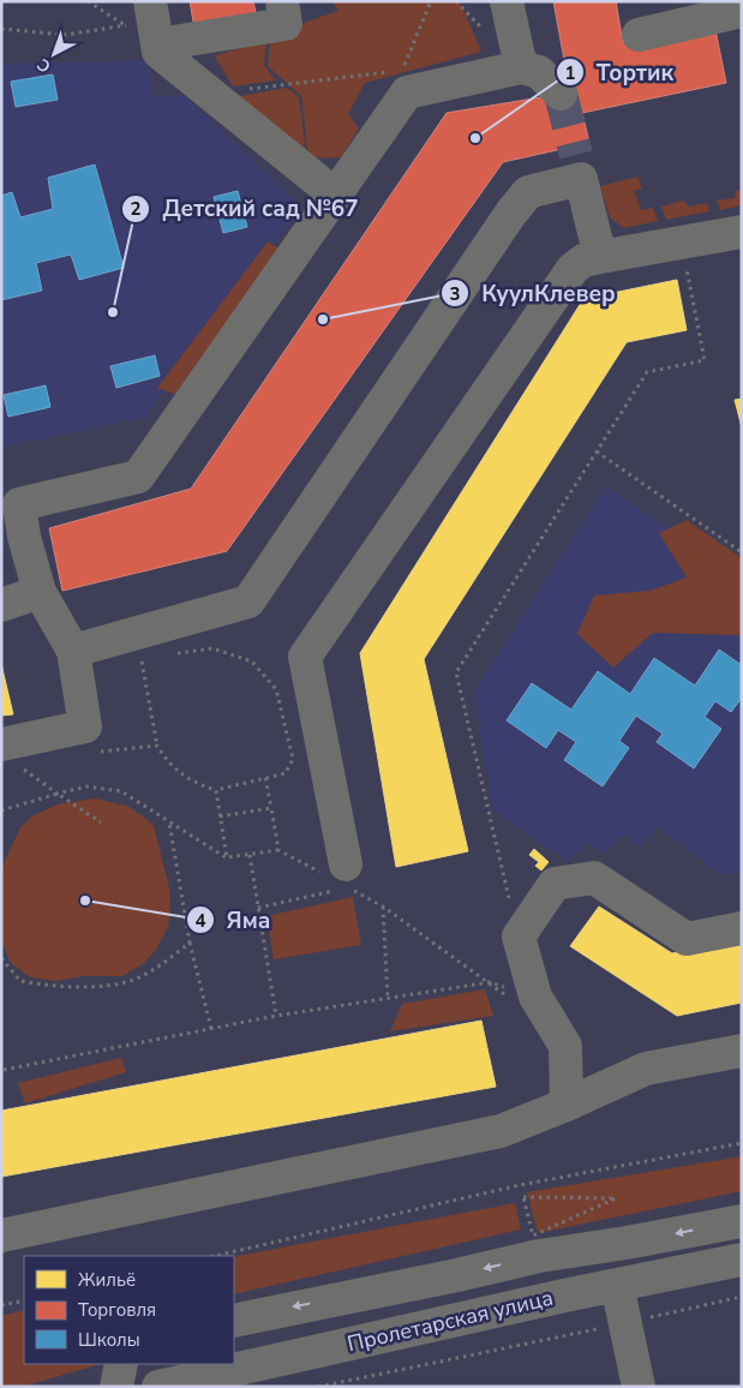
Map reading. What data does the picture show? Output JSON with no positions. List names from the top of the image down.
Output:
{
  "streets": {
    "street": ["Пролетарская улица"]
  },
  "places": [
    "Тортик",
    "Детский сад №67",
    "КуулКлевер",
    "Яма"
  ],
  "legend": ["Жильё", "Торговля", "Школы"],
  "north": "bottom left"
}
